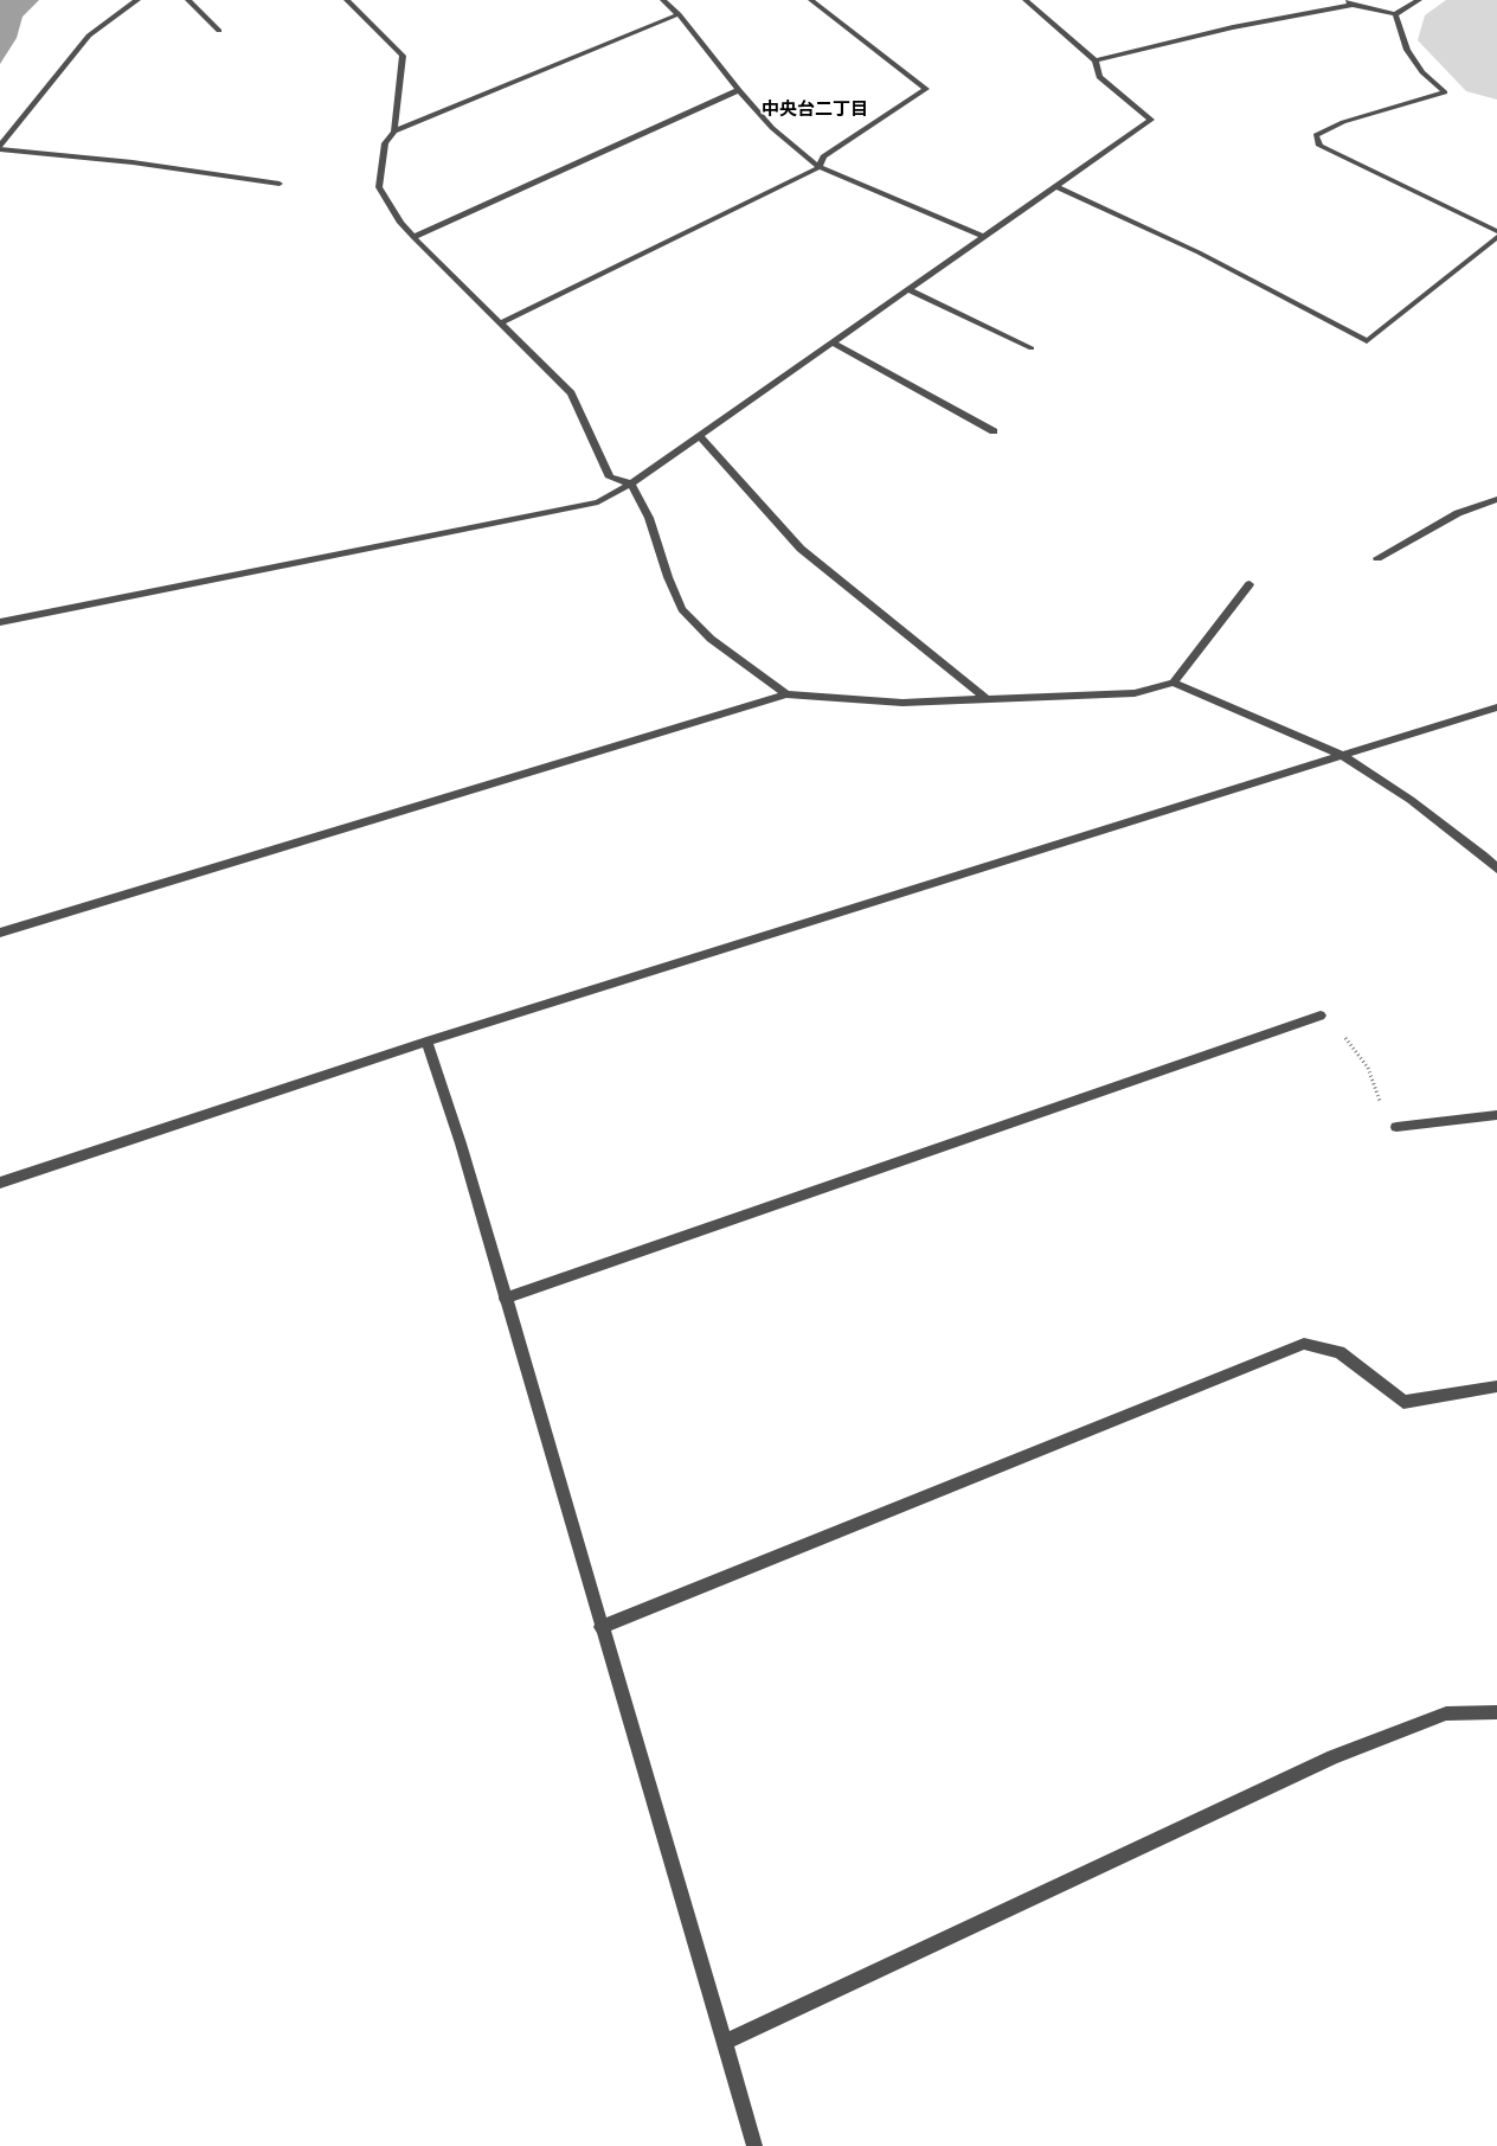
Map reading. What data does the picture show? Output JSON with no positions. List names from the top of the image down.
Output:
{
  "districts": ["中央台二丁目"]
}
